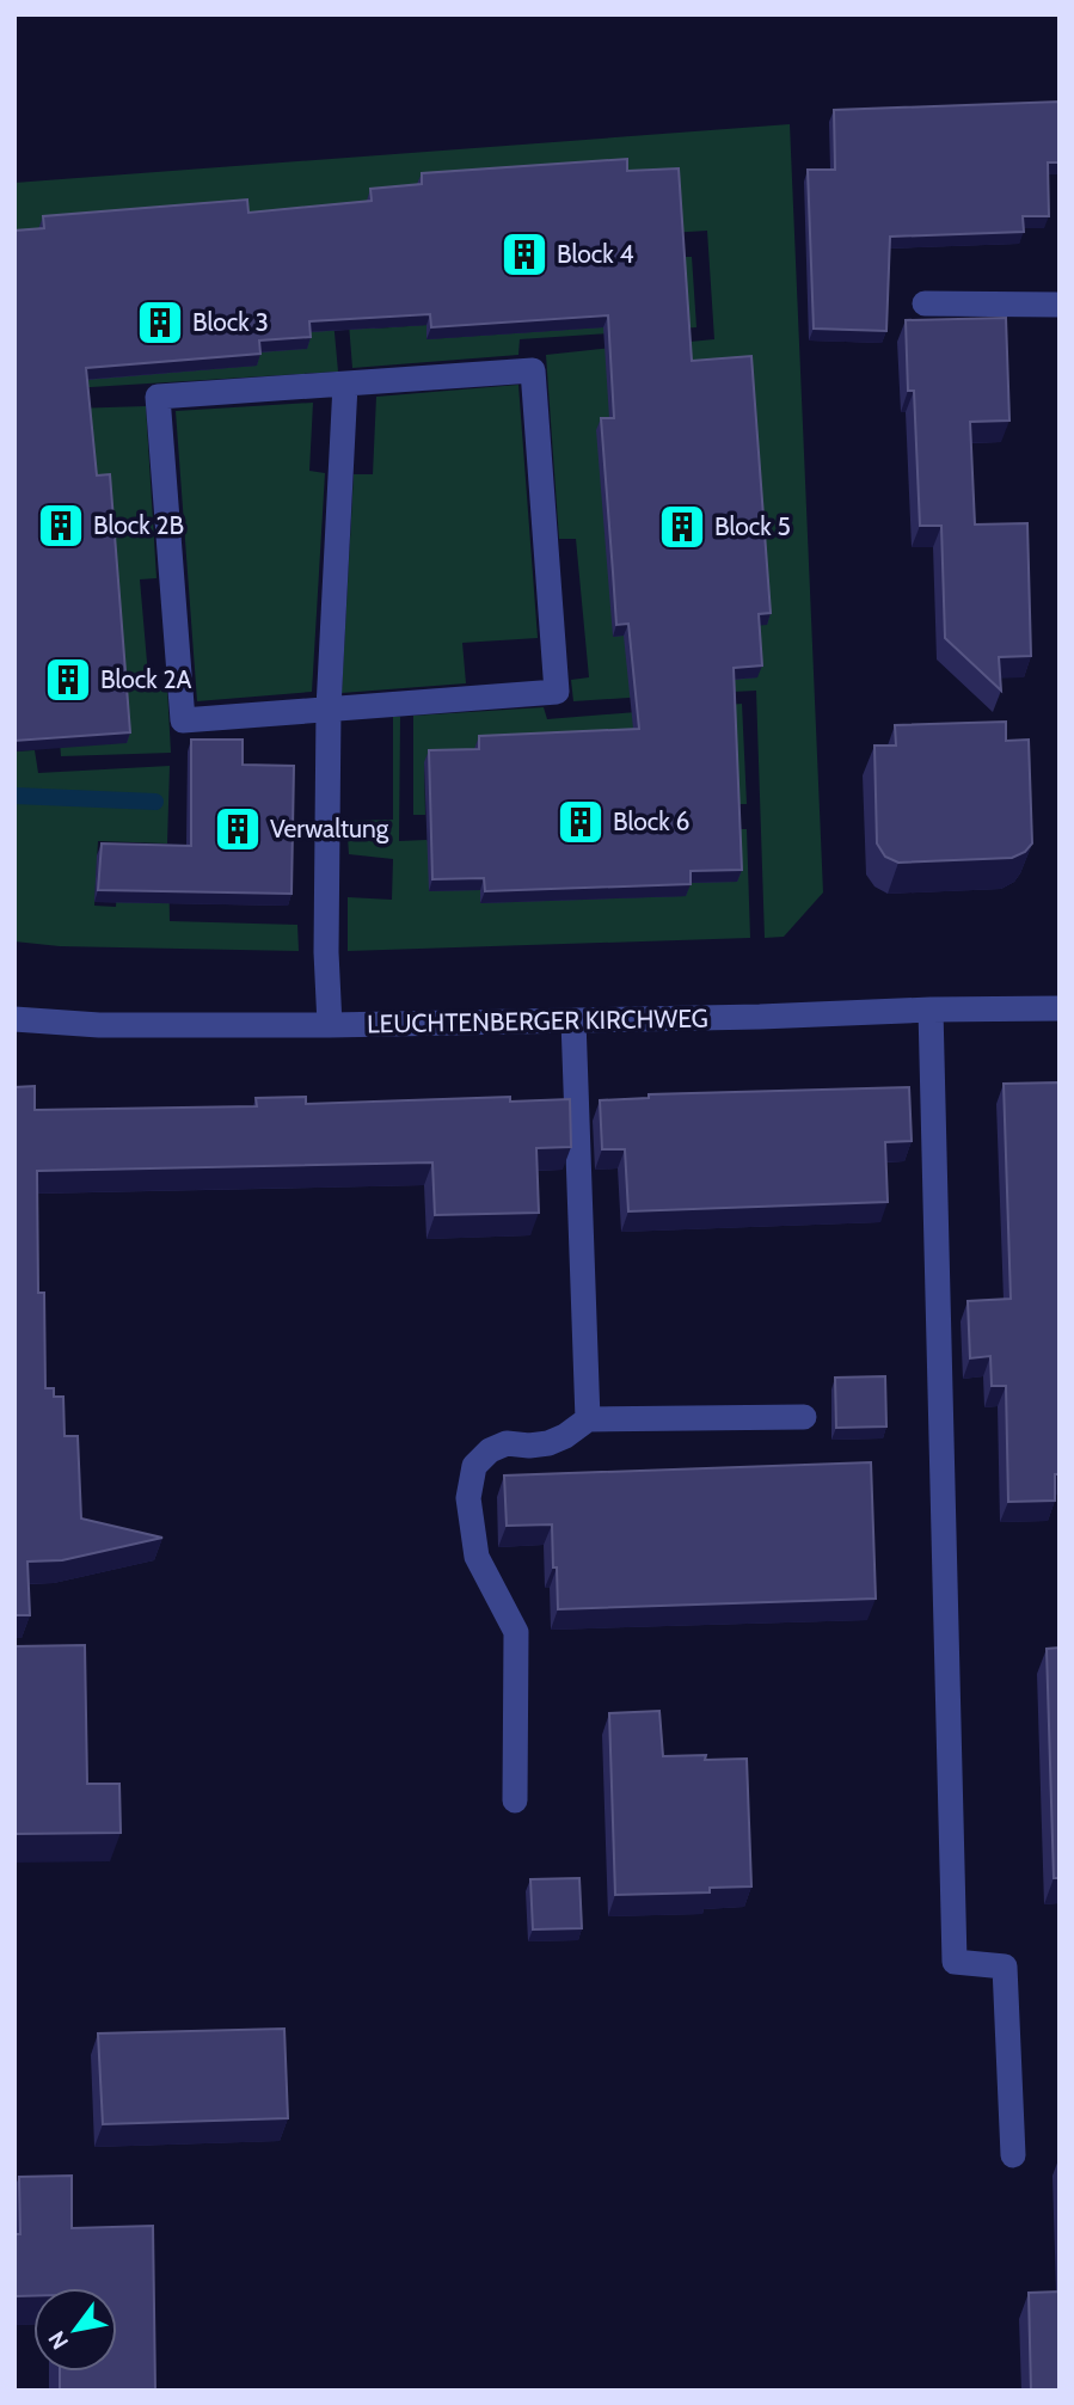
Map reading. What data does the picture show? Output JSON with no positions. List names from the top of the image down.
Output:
{
  "streets": {
    "street": ["LEUCHTENBERGER KIRCHWEG"]
  },
  "places": {
    "building": [
      "Block 4",
      "Block 3",
      "Block 2B",
      "Block 5",
      "Block 2A",
      "Block 6",
      "Verwaltung"
    ]
  },
  "north": "bottom left"
}
